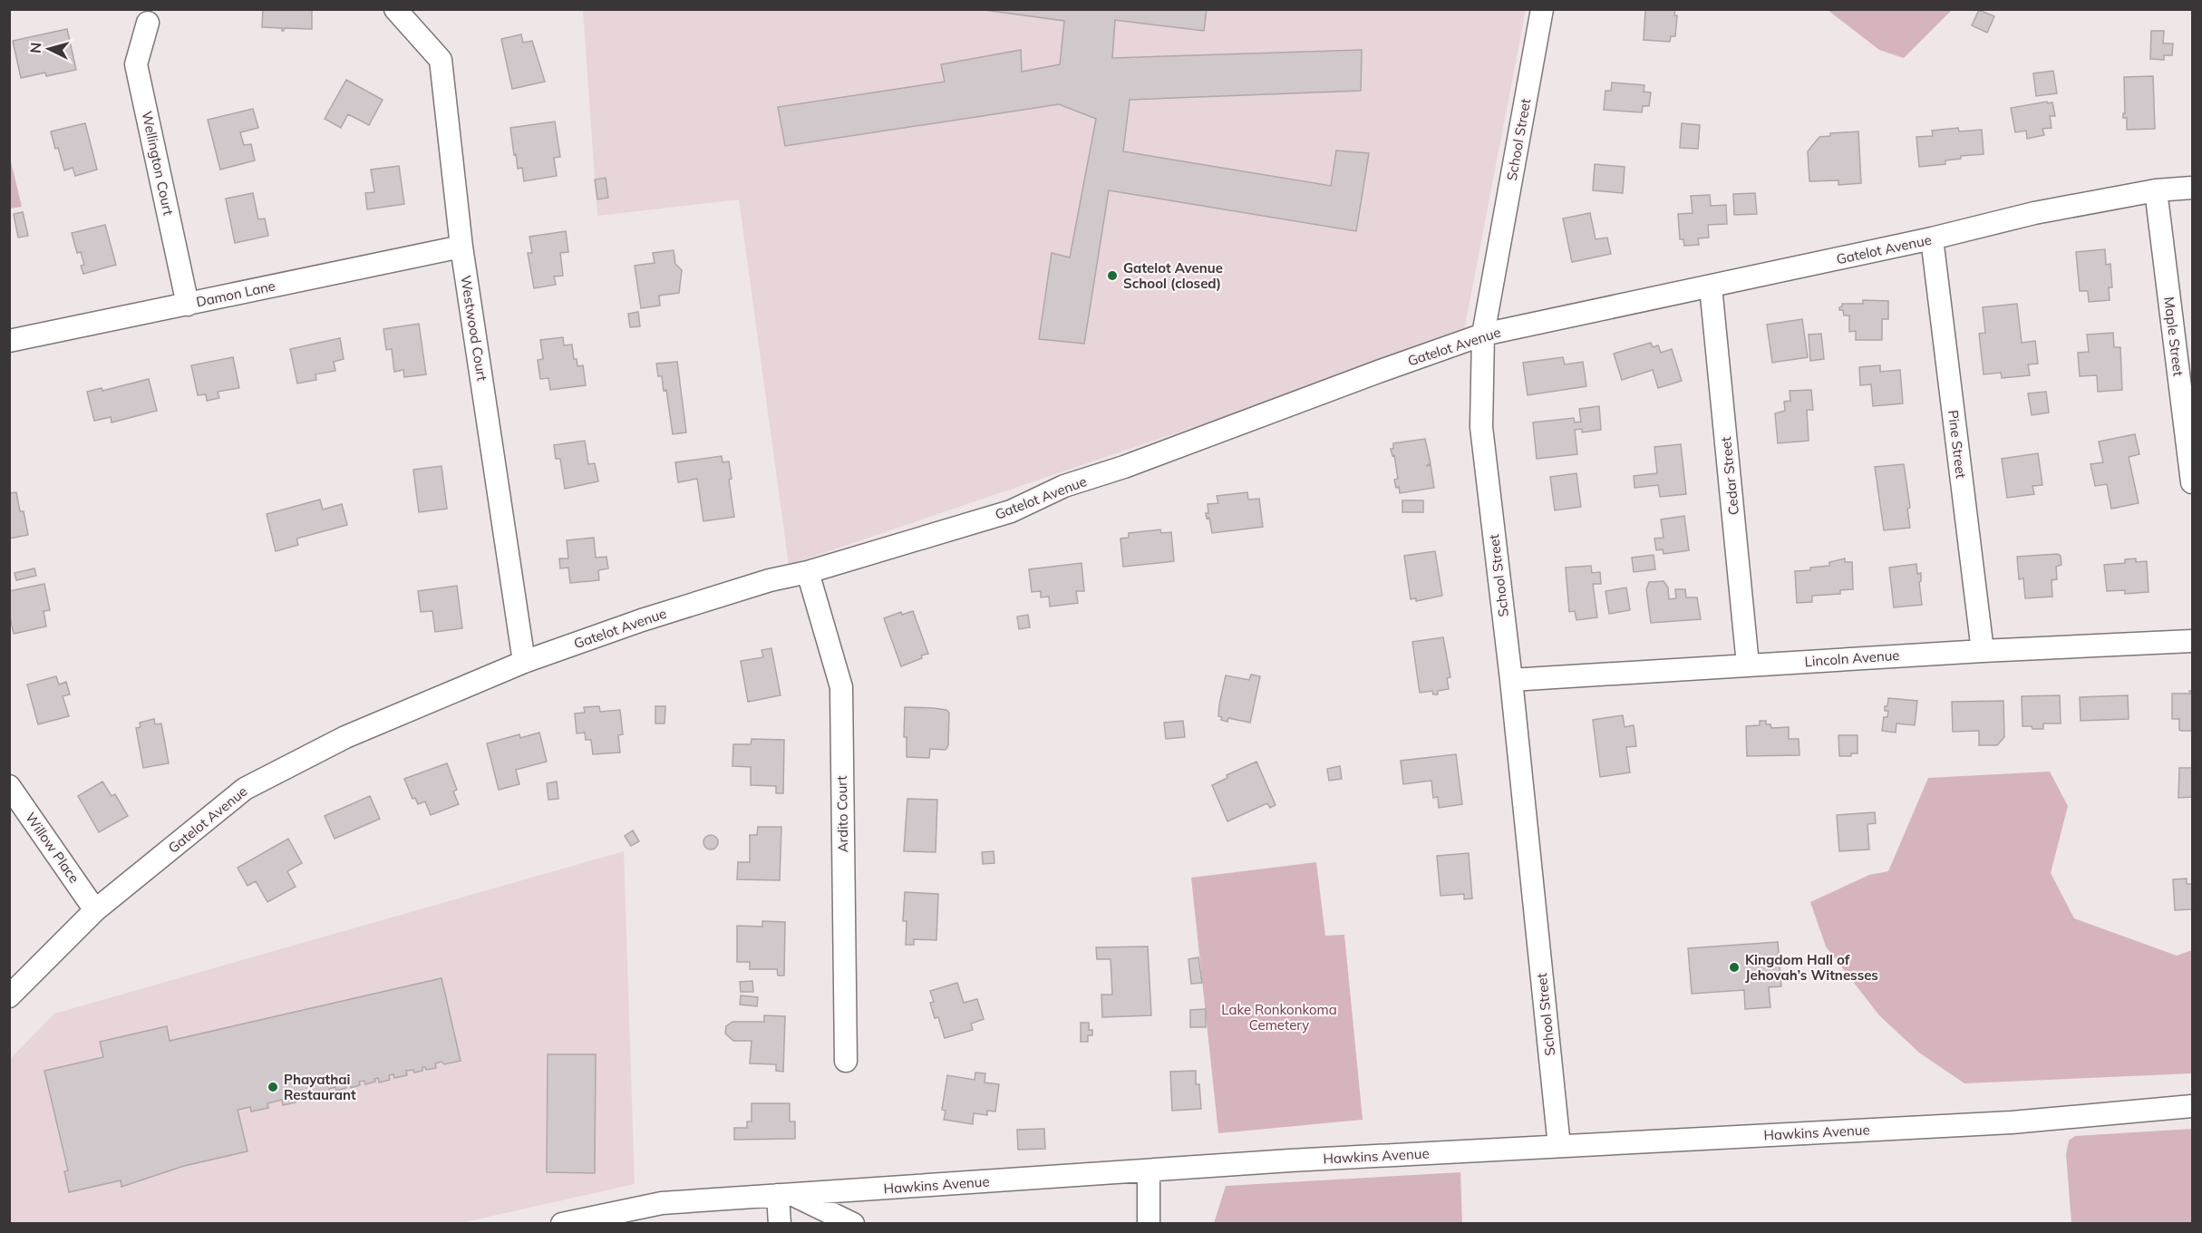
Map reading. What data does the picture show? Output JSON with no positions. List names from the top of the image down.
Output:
{
  "streets": {
    "street": [
      "School Street",
      "Wellington Court",
      "Gatelot Avenue",
      "Damon Lane",
      "Westwood Court",
      "Maple Street",
      "Pine Street",
      "Cedar Street",
      "Lincoln Avenue",
      "Ardito Court",
      "Willow Place",
      "Hawkins Avenue"
    ]
  },
  "crossings": [
    ["School Street", "Gatelot Avenue"],
    ["School Street", "Lincoln Avenue"],
    ["School Street", "Hawkins Avenue"],
    ["Wellington Court", "Damon Lane"],
    ["Gatelot Avenue", "Westwood Court"],
    ["Gatelot Avenue", "Maple Street"],
    ["Gatelot Avenue", "Pine Street"],
    ["Gatelot Avenue", "Cedar Street"],
    ["Gatelot Avenue", "Ardito Court"],
    ["Gatelot Avenue", "Willow Place"],
    ["Damon Lane", "Westwood Court"],
    ["Pine Street", "Lincoln Avenue"],
    ["Cedar Street", "Lincoln Avenue"]
  ],
  "parks": ["Lake Ronkonkoma Cemetery"],
  "places": ["Gatelot Avenue School (closed)", "Kingdom Hall of Jehovah’s Witnesses", "Phayathai Restaurant"],
  "north": "left"
}
